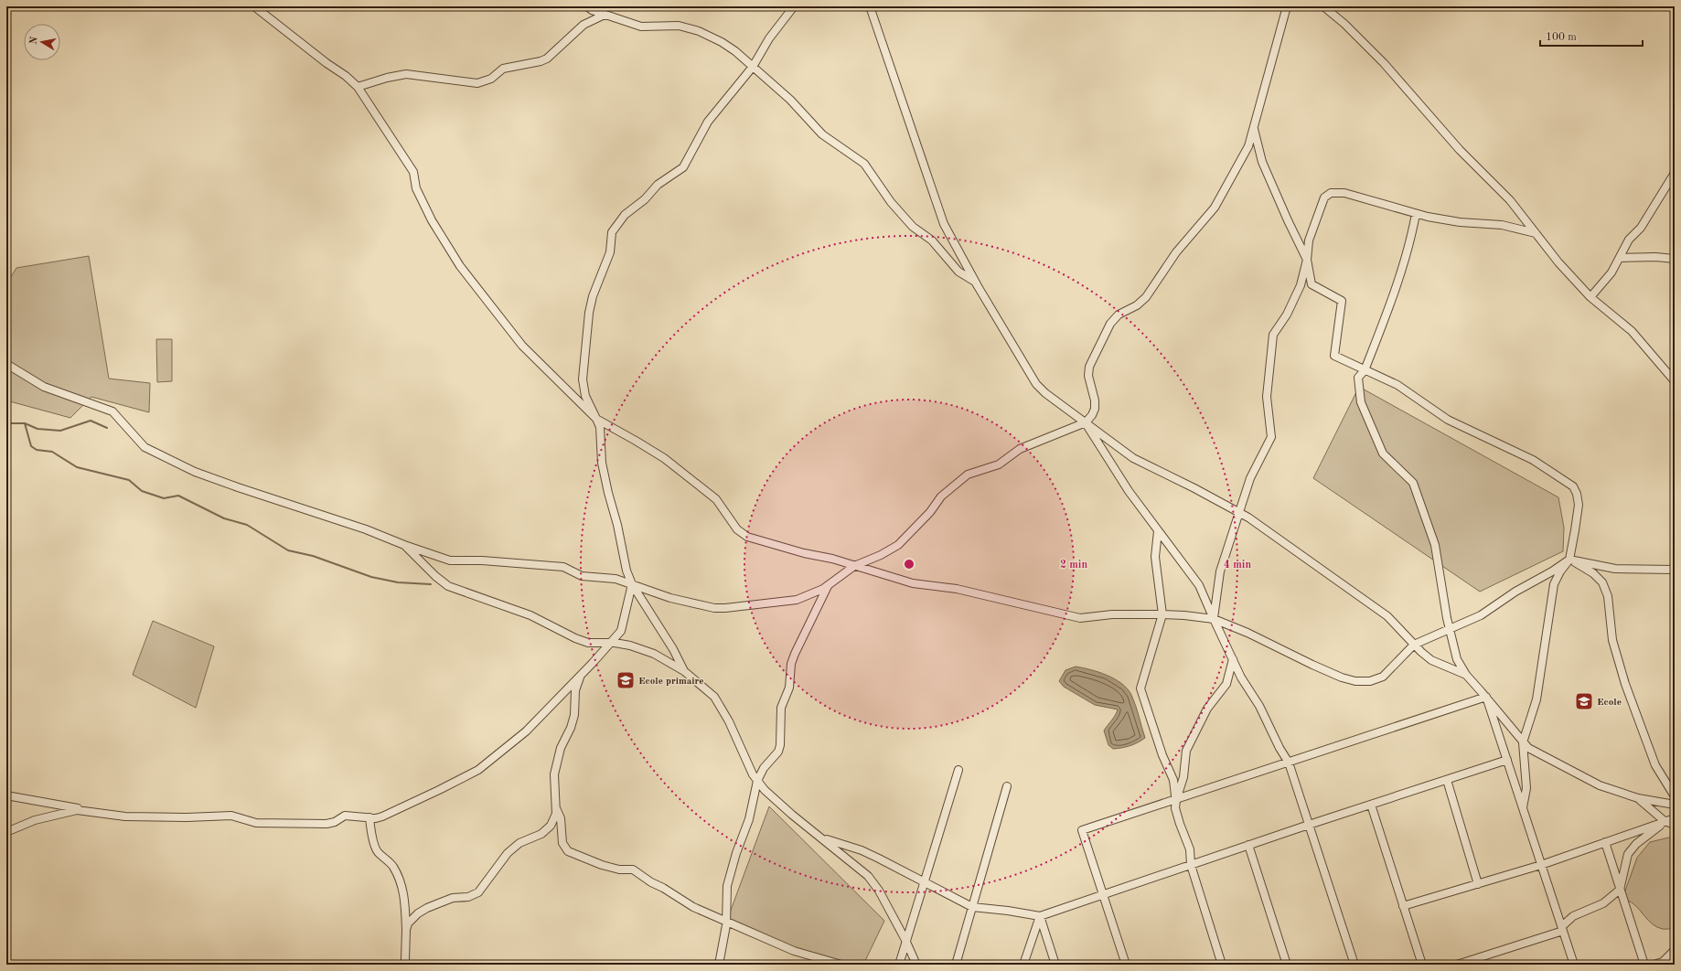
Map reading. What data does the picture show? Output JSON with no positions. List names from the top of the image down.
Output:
{
  "places": {
    "school or university": ["Ecole primaire", "Ecole"]
  },
  "scale_bar": "100 m",
  "north": "left",
  "rings": ["2 min", "4 min"]
}
